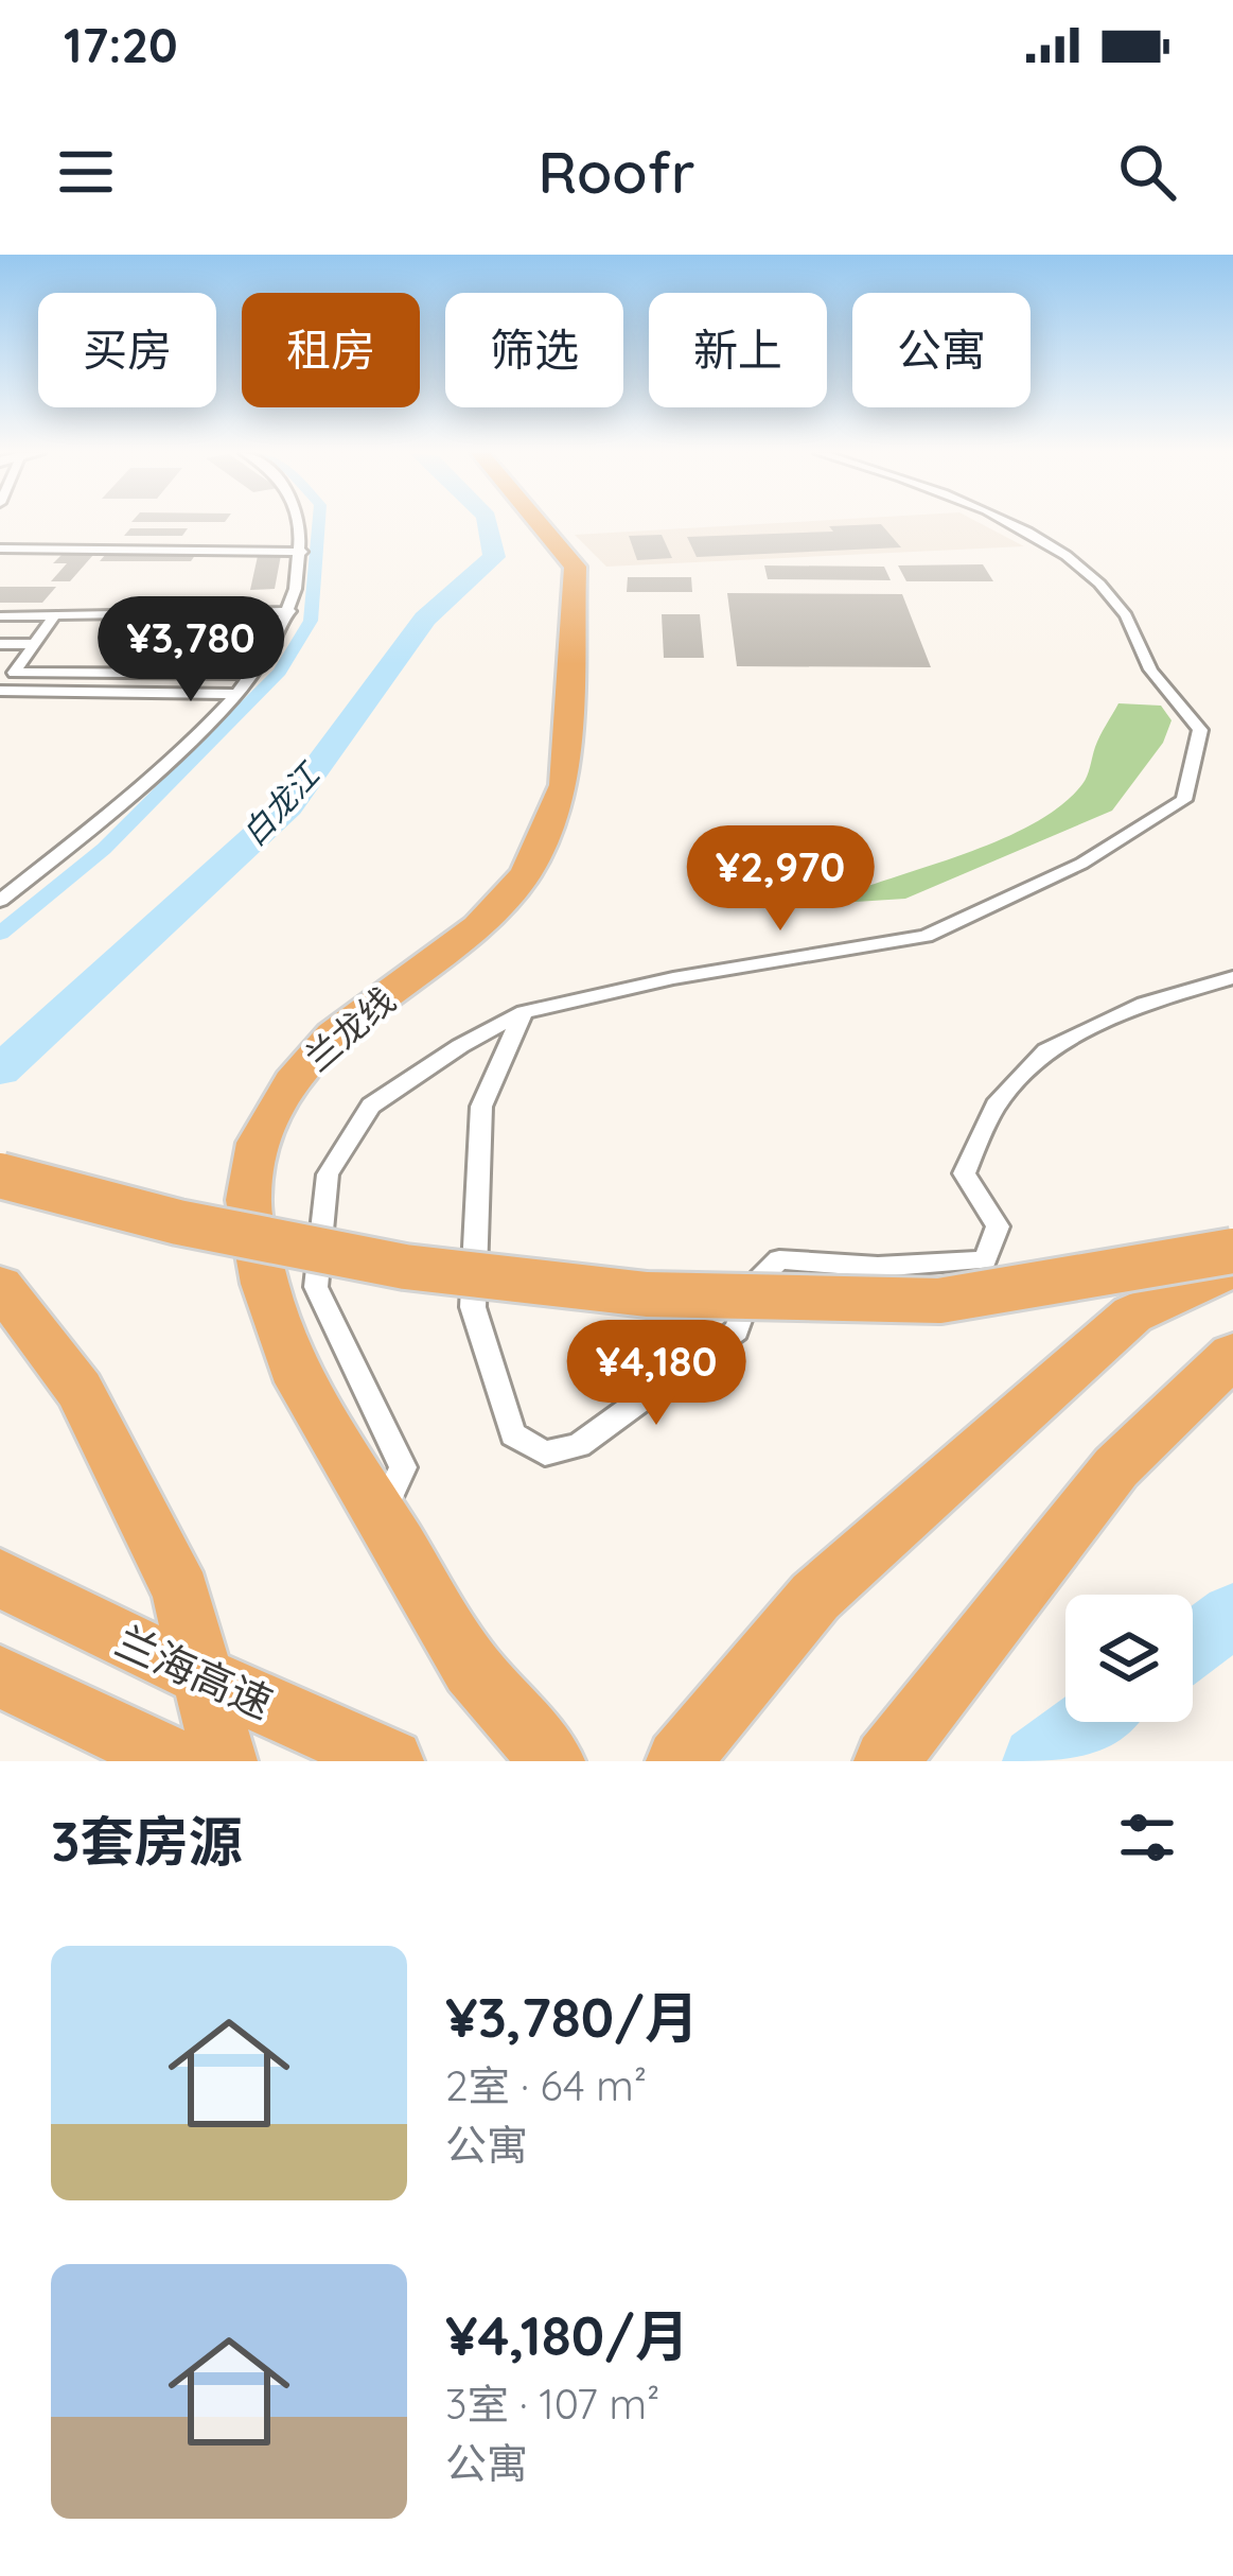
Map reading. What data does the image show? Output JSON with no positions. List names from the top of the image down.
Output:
{
  "streets": {
    "highway": ["兰龙线", "兰海高速"]
  },
  "water": ["白龙江"],
  "page": {
    "status": "17:20",
    "header": "Roofr",
    "chip": [
      "买房",
      "租房",
      "筛选",
      "新上",
      "公寓"
    ],
    "price": ["¥3,780", "¥2,970", "¥4,180"],
    "heading": "3套房源",
    "list": [
      {
        "name": "¥3,780/月",
        "note": "2室 · 64 m² · 公寓"
      },
      {
        "name": "¥4,180/月",
        "note": "3室 · 107 m² · 公寓"
      }
    ]
  }
}
